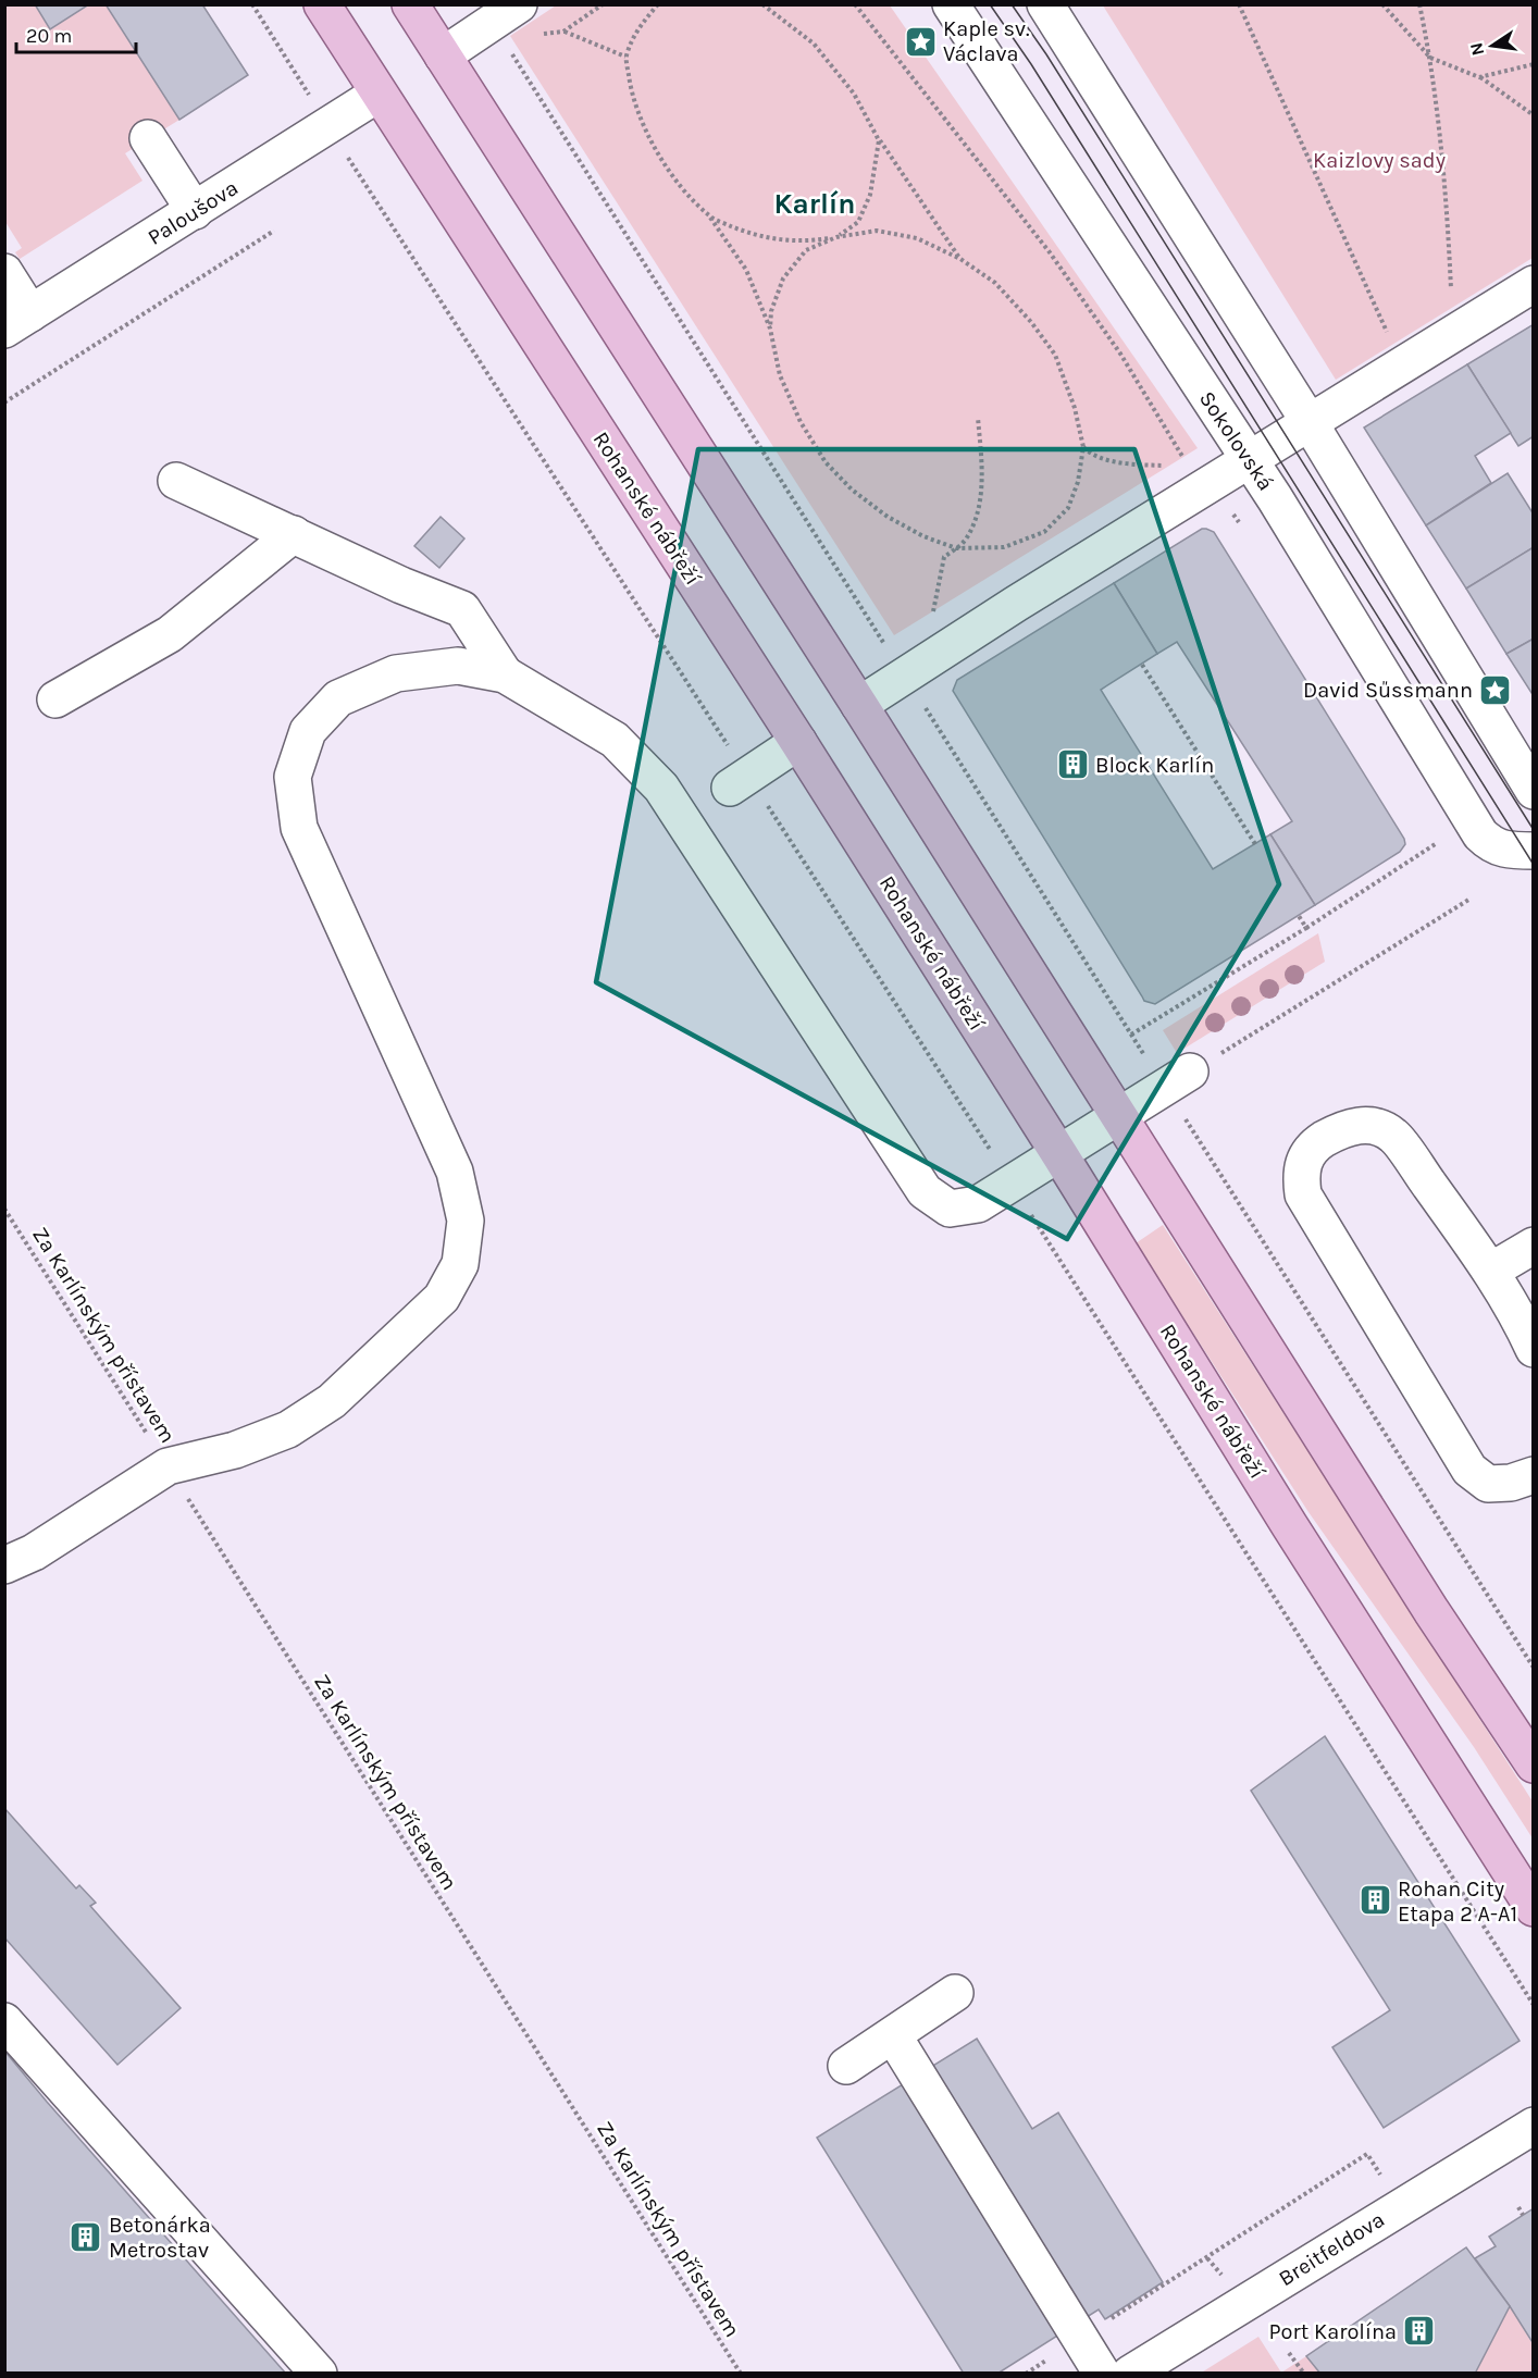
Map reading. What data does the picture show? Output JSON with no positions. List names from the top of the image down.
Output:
{
  "streets": {
    "main road": ["Rohanské nábřeží"],
    "street": ["Paloušova", "Sokolovská", "Breitfeldova"],
    "path": ["Za Karlínským přístavem"]
  },
  "crossings": [
    ["Paloušova", "Rohanské nábřeží"]
  ],
  "districts": ["Karlín"],
  "parks": ["Kaizlovy sady"],
  "places": {
    "place": ["Kaple sv. Václava", "David Sűssmann"],
    "building": [
      "Block Karlín",
      "Rohan City Etapa 2 A-A1",
      "Betonárka Metrostav",
      "Port Karolína"
    ]
  },
  "scale_bar": "20 m",
  "north": "left"
}
